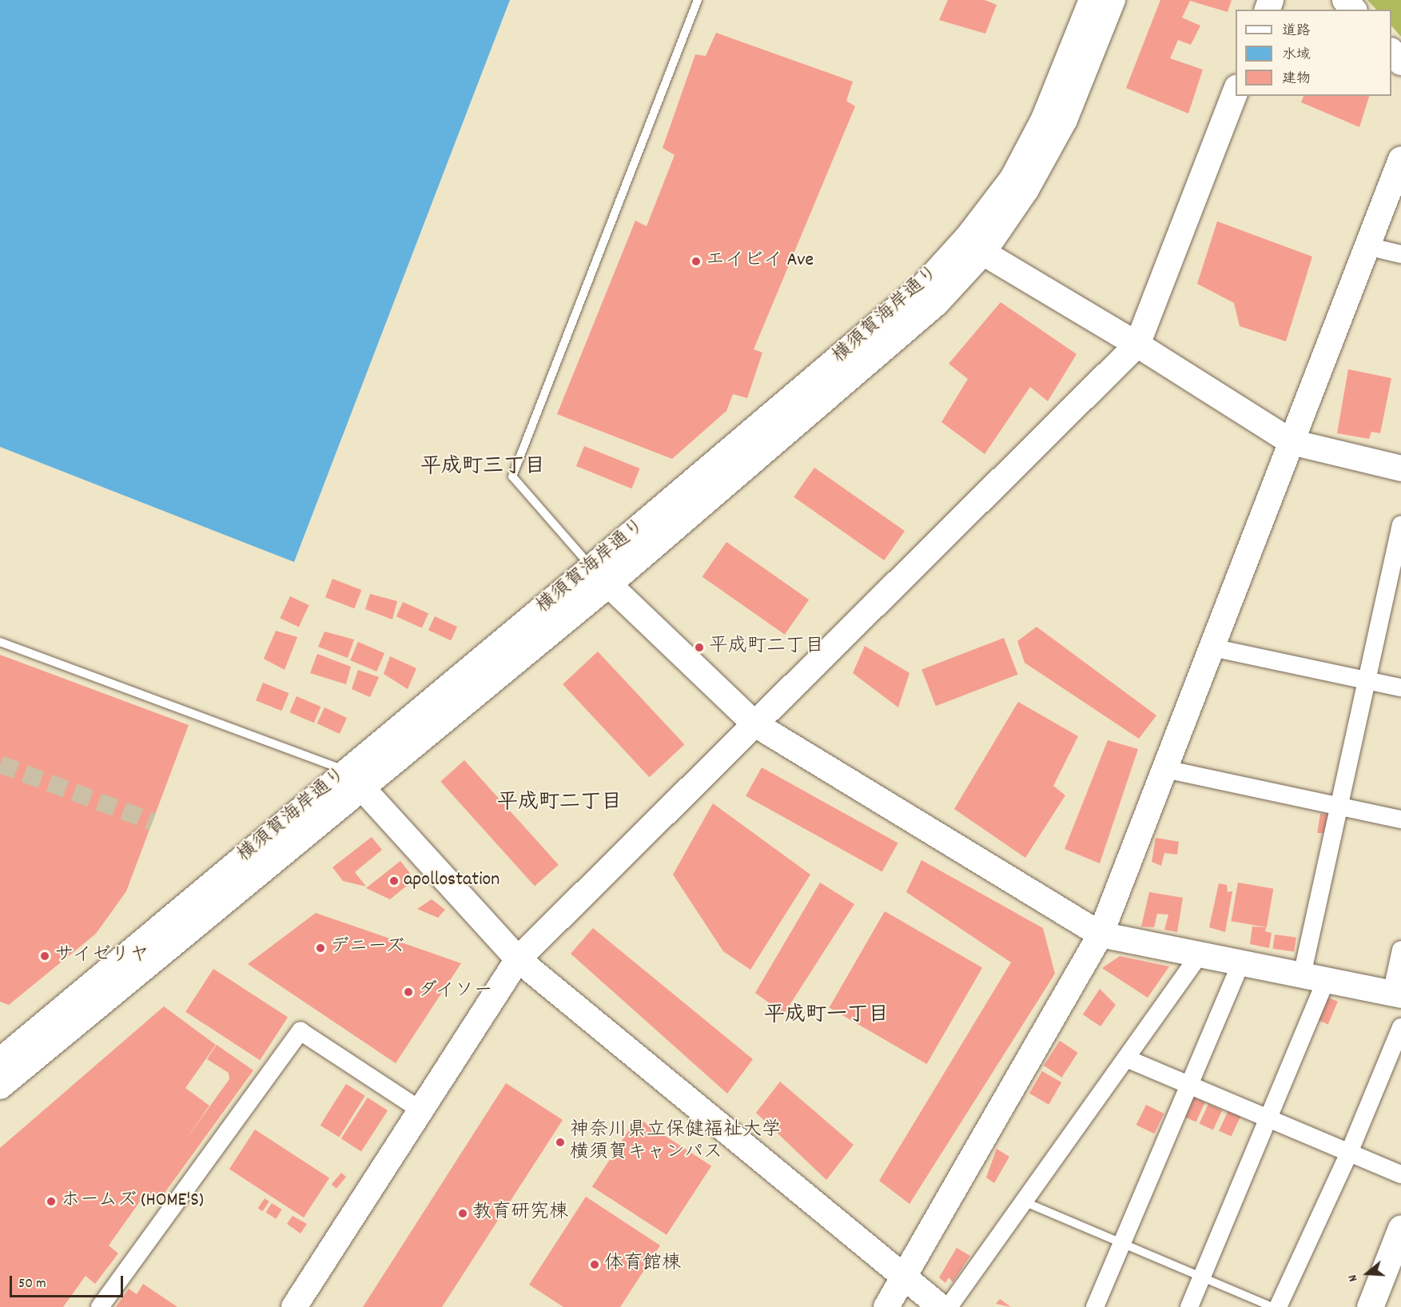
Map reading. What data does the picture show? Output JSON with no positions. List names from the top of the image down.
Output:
{
  "streets": {
    "street": ["横須賀海岸通り"]
  },
  "districts": ["平成町三丁目", "平成町二丁目", "平成町一丁目"],
  "places": [
    "エイビイ Ave",
    "平成町二丁目",
    "apollostation",
    "デニーズ",
    "サイゼリヤ",
    "ダイソー",
    "神奈川県立保健福祉大学 横須賀キャンパス",
    "ホームズ (HOME'S)",
    "教育研究棟",
    "体育館棟"
  ],
  "legend": ["道路", "水域", "建物"],
  "scale_bar": "50 m",
  "north": "left"
}
